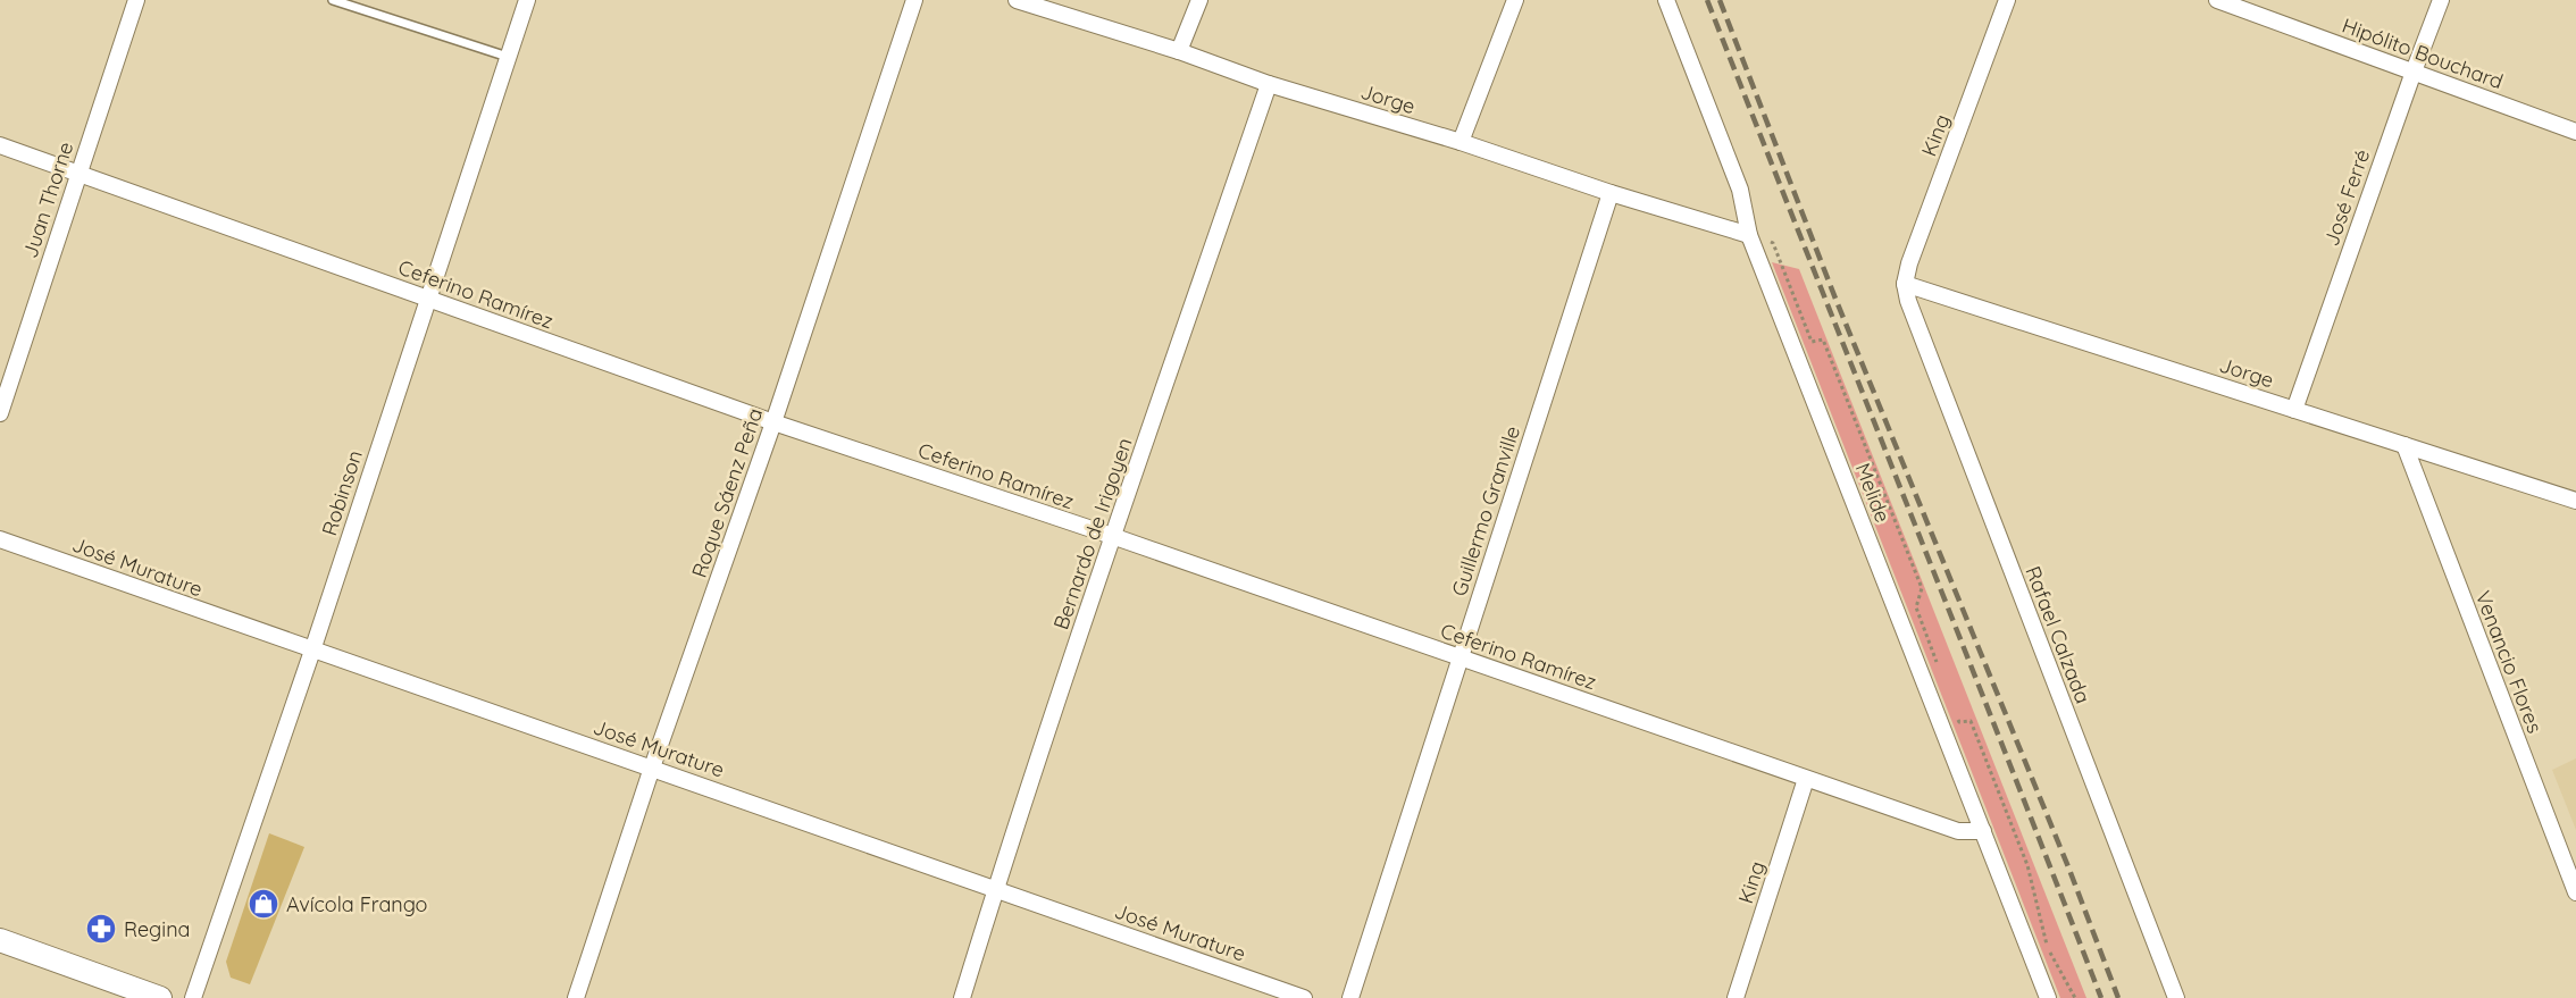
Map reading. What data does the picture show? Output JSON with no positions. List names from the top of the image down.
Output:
{
  "streets": {
    "street": [
      "Hipólito Bouchard",
      "Jorge",
      "King",
      "José Ferré",
      "Juan Thorne",
      "Ceferino Ramírez",
      "Robinson",
      "Roque Sáenz Peña",
      "Melide",
      "Guillermo Granville",
      "Bernardo de Irigoyen",
      "José Murature",
      "Rafael Calzada",
      "Venancio Flores"
    ]
  },
  "crossings": [
    ["Hipólito Bouchard", "José Ferré"],
    ["Jorge", "King"],
    ["Jorge", "José Ferré"],
    ["Jorge", "Melide"],
    ["Jorge", "Guillermo Granville"],
    ["Jorge", "Bernardo de Irigoyen"],
    ["Jorge", "Rafael Calzada"],
    ["Jorge", "Venancio Flores"],
    ["King", "Ceferino Ramírez"],
    ["King", "Rafael Calzada"],
    ["Juan Thorne", "Ceferino Ramírez"],
    ["Ceferino Ramírez", "Robinson"],
    ["Ceferino Ramírez", "Roque Sáenz Peña"],
    ["Ceferino Ramírez", "Melide"],
    ["Ceferino Ramírez", "Guillermo Granville"],
    ["Ceferino Ramírez", "Bernardo de Irigoyen"],
    ["Robinson", "José Murature"],
    ["Roque Sáenz Peña", "José Murature"],
    ["Bernardo de Irigoyen", "José Murature"]
  ],
  "places": {
    "shop": ["Avícola Frango"],
    "pharmacy": ["Regina"]
  }
}
